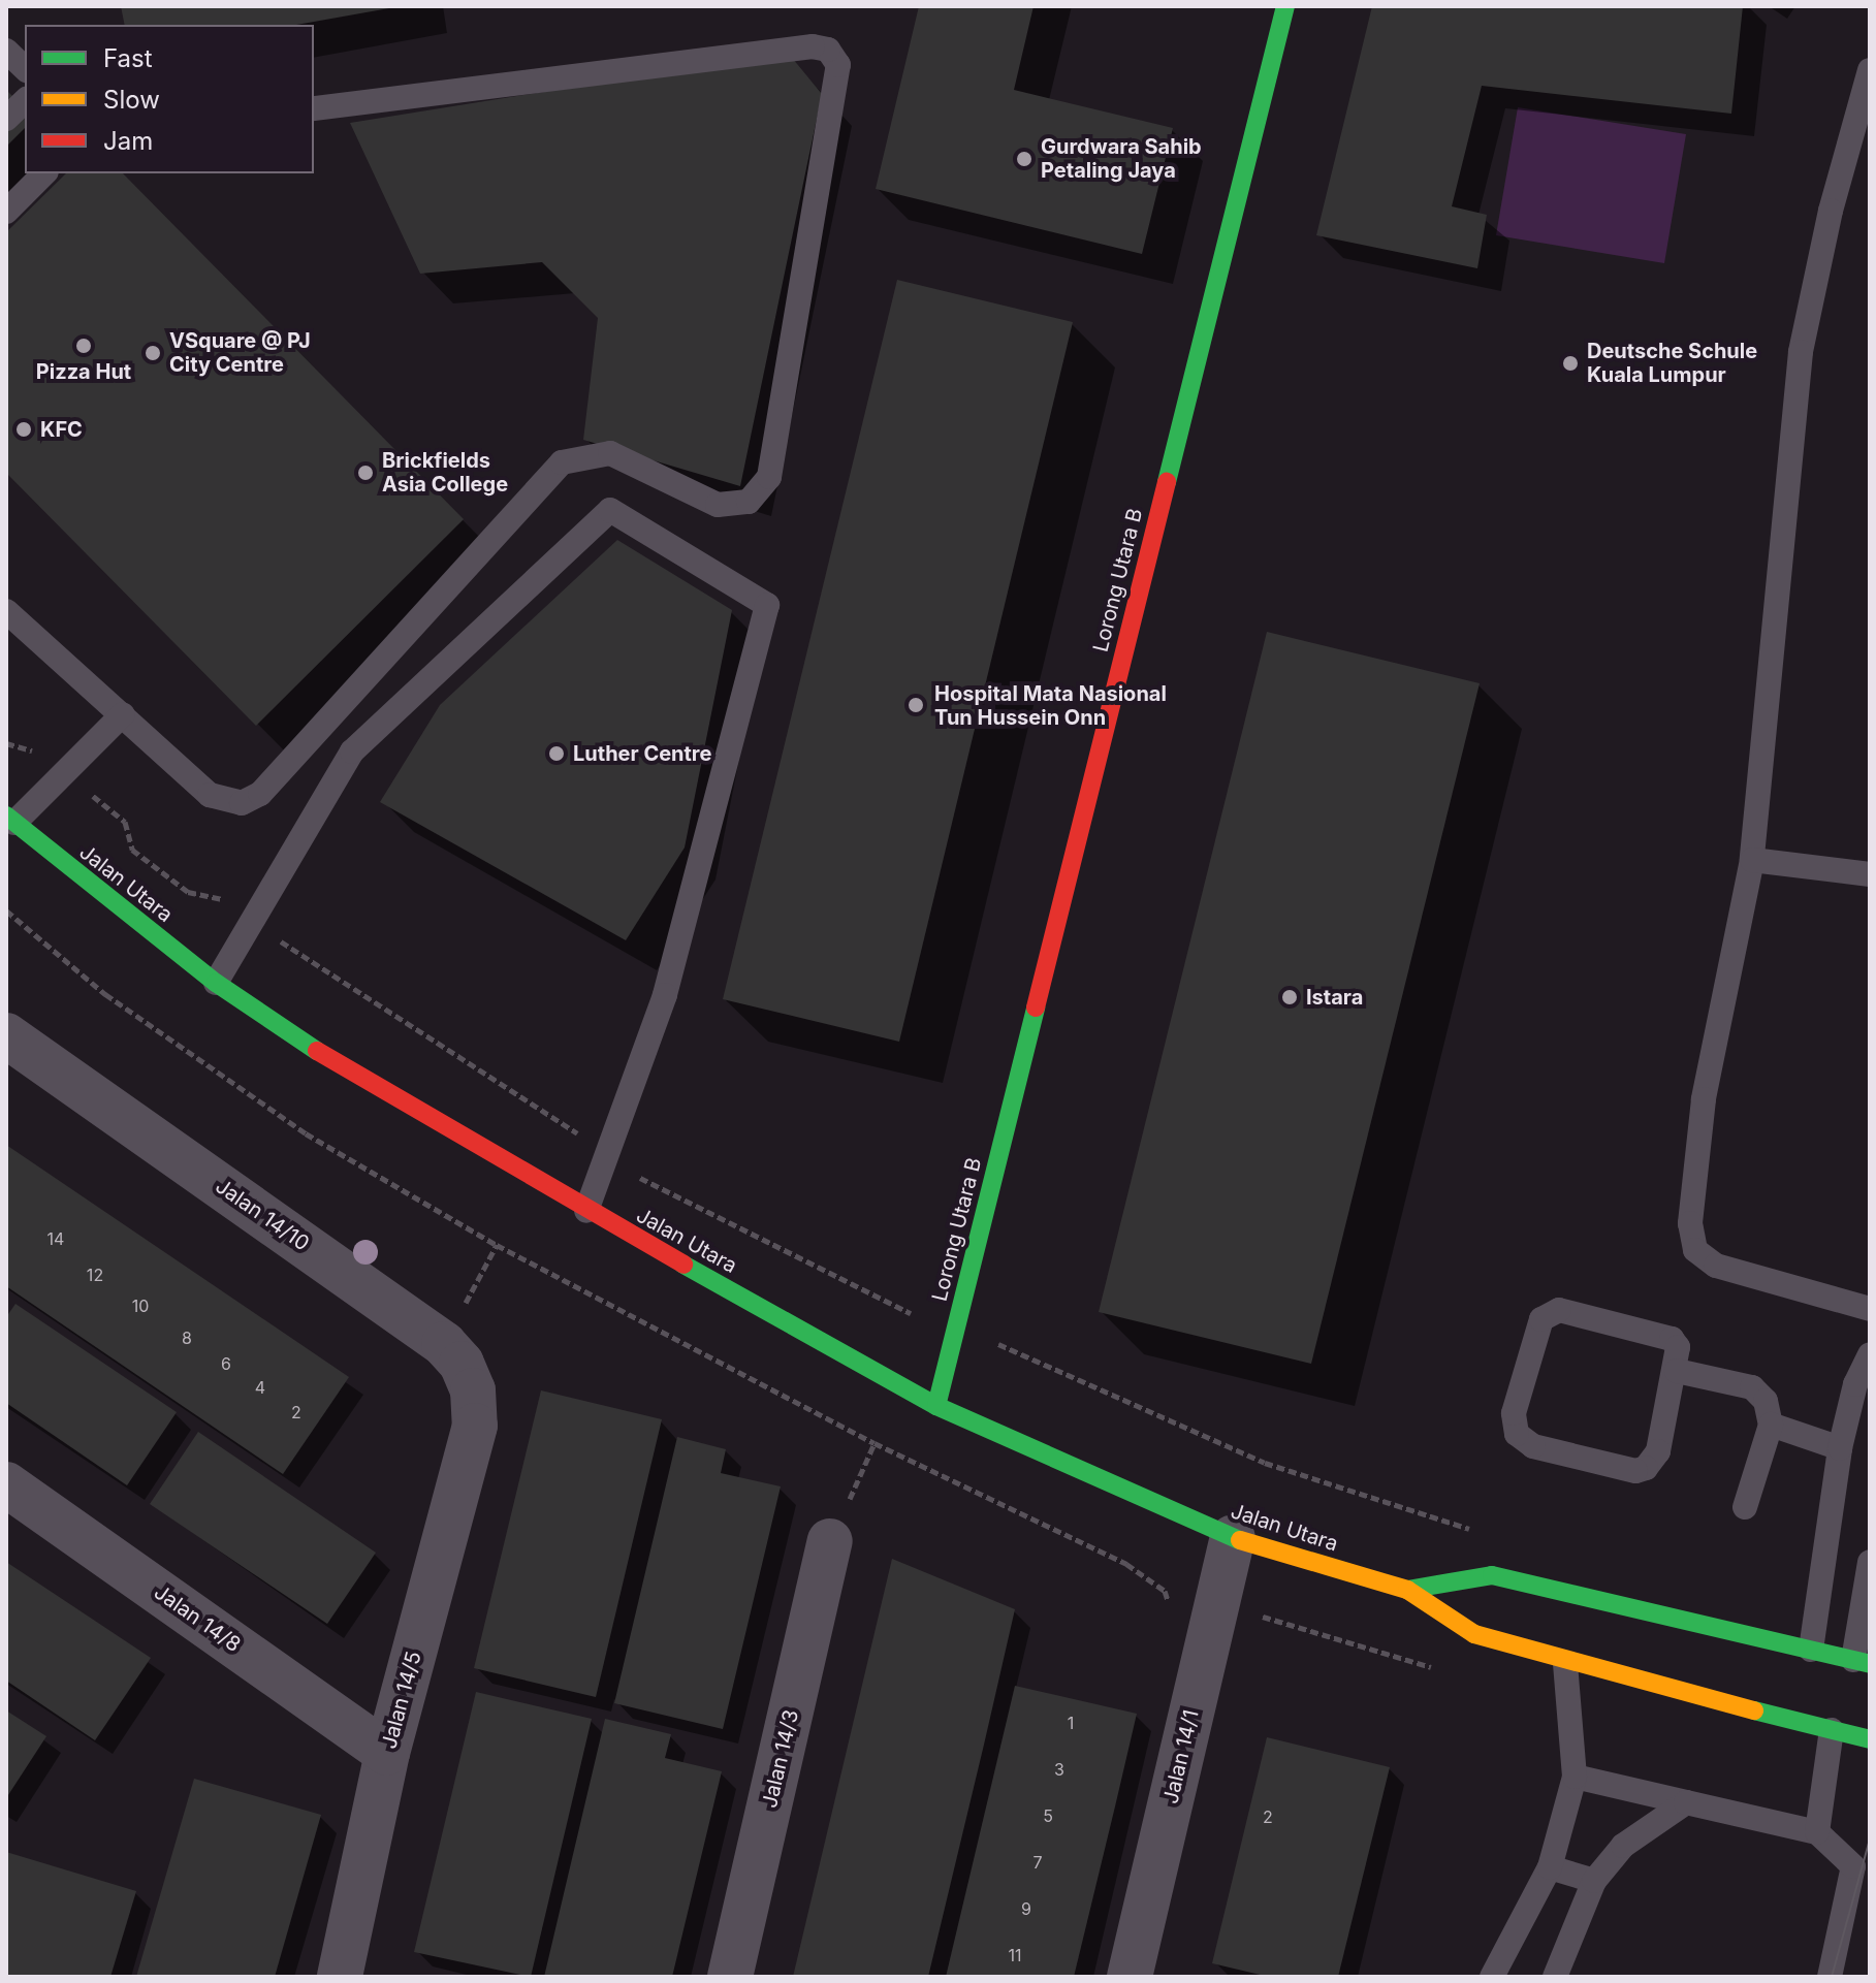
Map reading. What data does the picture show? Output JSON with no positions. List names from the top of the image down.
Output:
{
  "streets": {
    "main road": ["Lorong Utara B", "Jalan Utara"],
    "street": [
      "Jalan 14/10",
      "Jalan 14/8",
      "Jalan 14/5",
      "Jalan 14/1",
      "Jalan 14/3"
    ]
  },
  "crossings": [
    ["Lorong Utara B", "Jalan Utara"],
    ["Jalan Utara", "Jalan 14/1"],
    ["Jalan 14/10", "Jalan 14/5"],
    ["Jalan 14/8", "Jalan 14/5"]
  ],
  "places": [
    "Gurdwara Sahib Petaling Jaya",
    "Pizza Hut",
    "VSquare @ PJ City Centre",
    "Deutsche Schule Kuala Lumpur",
    "KFC",
    "Brickfields Asia College",
    "Hospital Mata Nasional Tun Hussein Onn",
    "Luther Centre",
    "Istara"
  ],
  "house_numbers": [
    "14",
    "12",
    "10",
    "8",
    "6",
    "4",
    "2",
    "1",
    "3",
    "5",
    "2",
    "7",
    "9",
    "11"
  ],
  "legend": ["Fast", "Slow", "Jam"]
}
